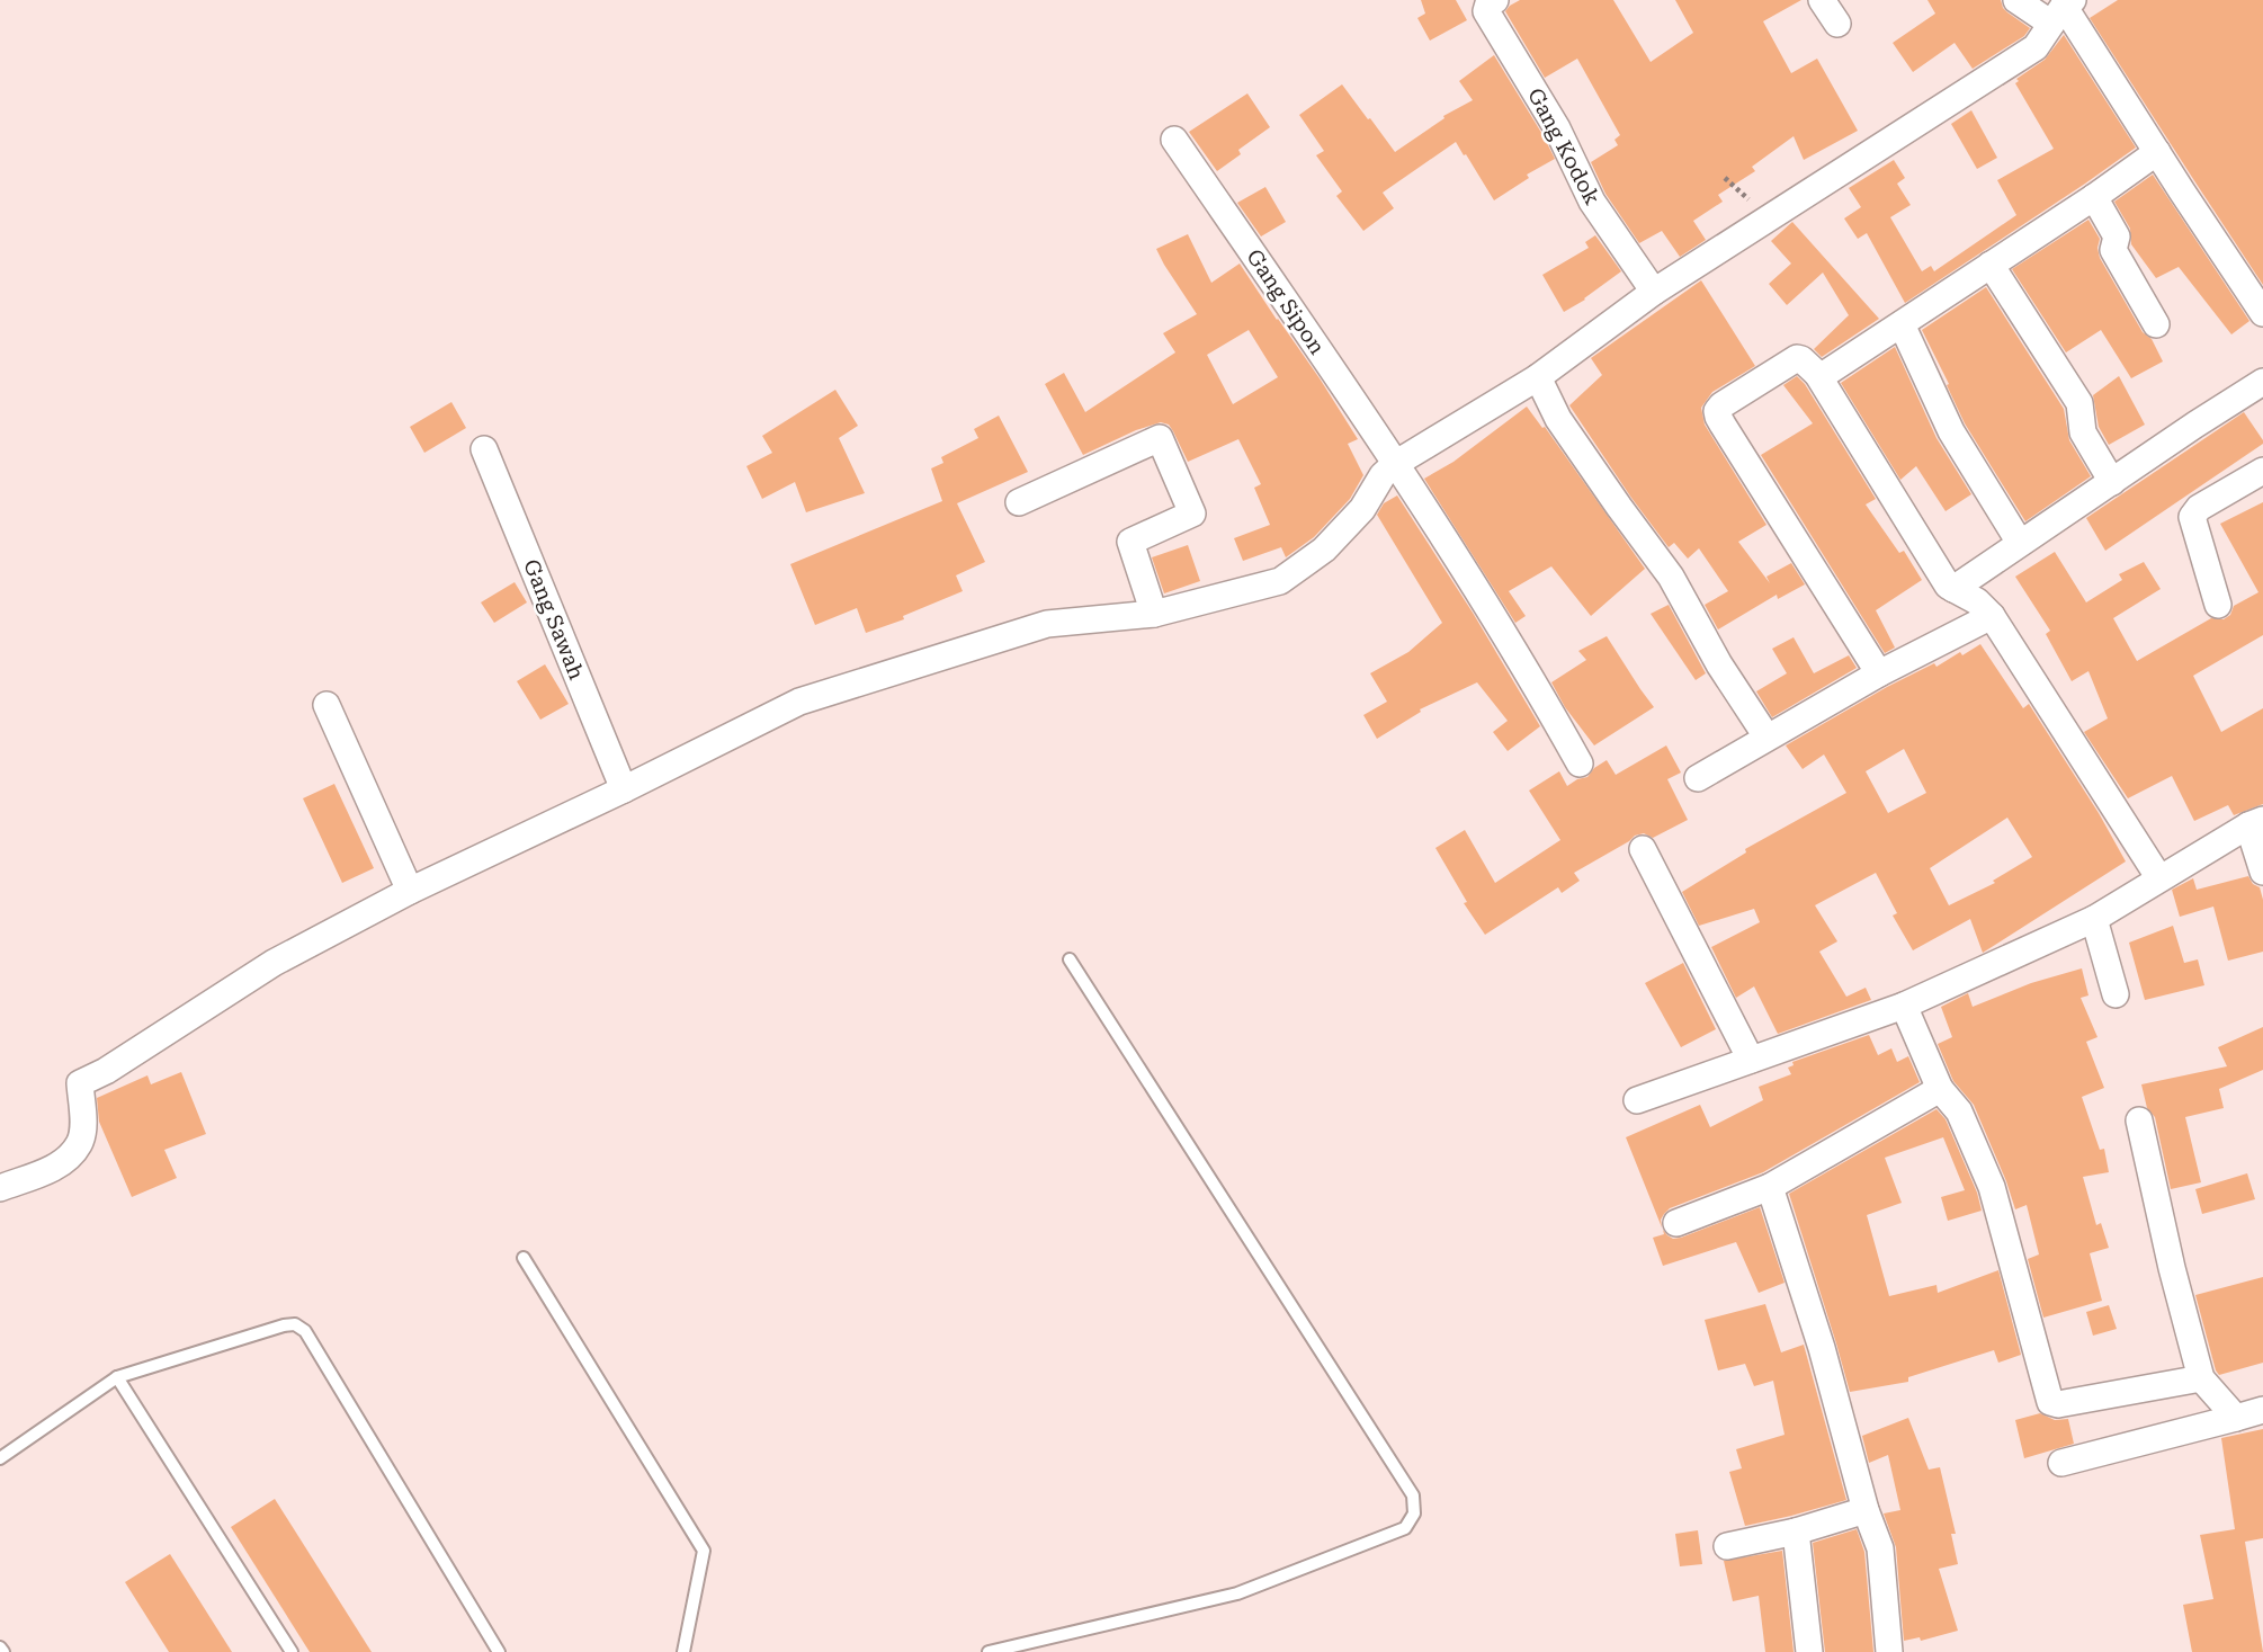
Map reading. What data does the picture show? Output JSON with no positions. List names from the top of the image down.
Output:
{
  "streets": {
    "street": ["Gang Kodok", "Gang Sipon", "Gang Sawah"]
  }
}
